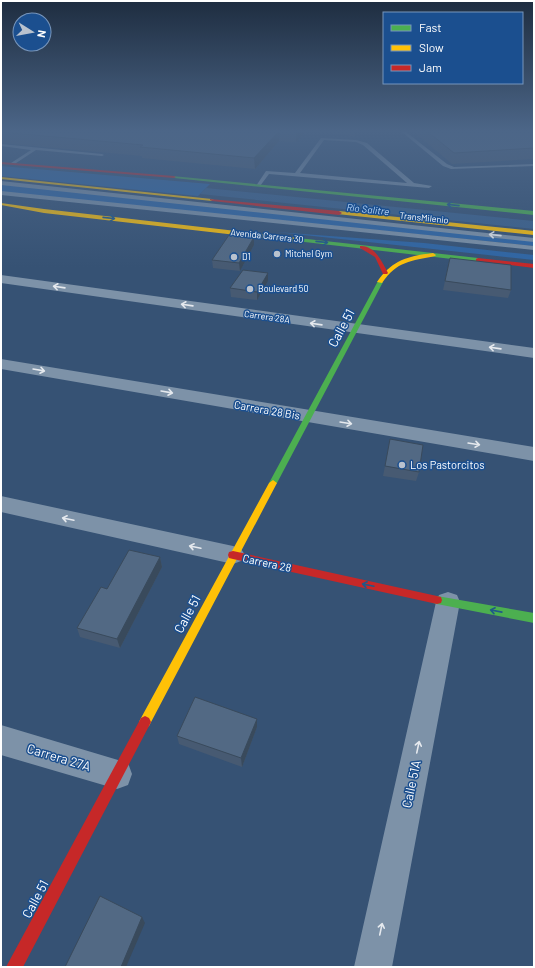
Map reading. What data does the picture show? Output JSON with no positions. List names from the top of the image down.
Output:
{
  "streets": {
    "main road": ["Avenida Carrera 30", "Calle 51", "Carrera 28"],
    "street": [
      "Carrera 28A",
      "Carrera 28 Bis",
      "Carrera 27A",
      "Calle 51A"
    ],
    "lane": ["TransMilenio"]
  },
  "crossings": [
    ["Avenida Carrera 30", "Calle 51"],
    ["Carrera 28A", "Calle 51"],
    ["Calle 51", "Carrera 28 Bis"],
    ["Calle 51", "Carrera 28"],
    ["Calle 51", "Carrera 27A"],
    ["Carrera 28", "Calle 51A"]
  ],
  "one_way": [
    "Carrera 28A",
    "Carrera 28 Bis",
    "Carrera 28",
    "Calle 51A"
  ],
  "water": ["Río Salitre"],
  "places": [
    "Mitchel Gym",
    "D1",
    "Boulevard 50",
    "Los Pastorcitos"
  ],
  "legend": ["Fast", "Slow", "Jam"],
  "north": "right"
}
